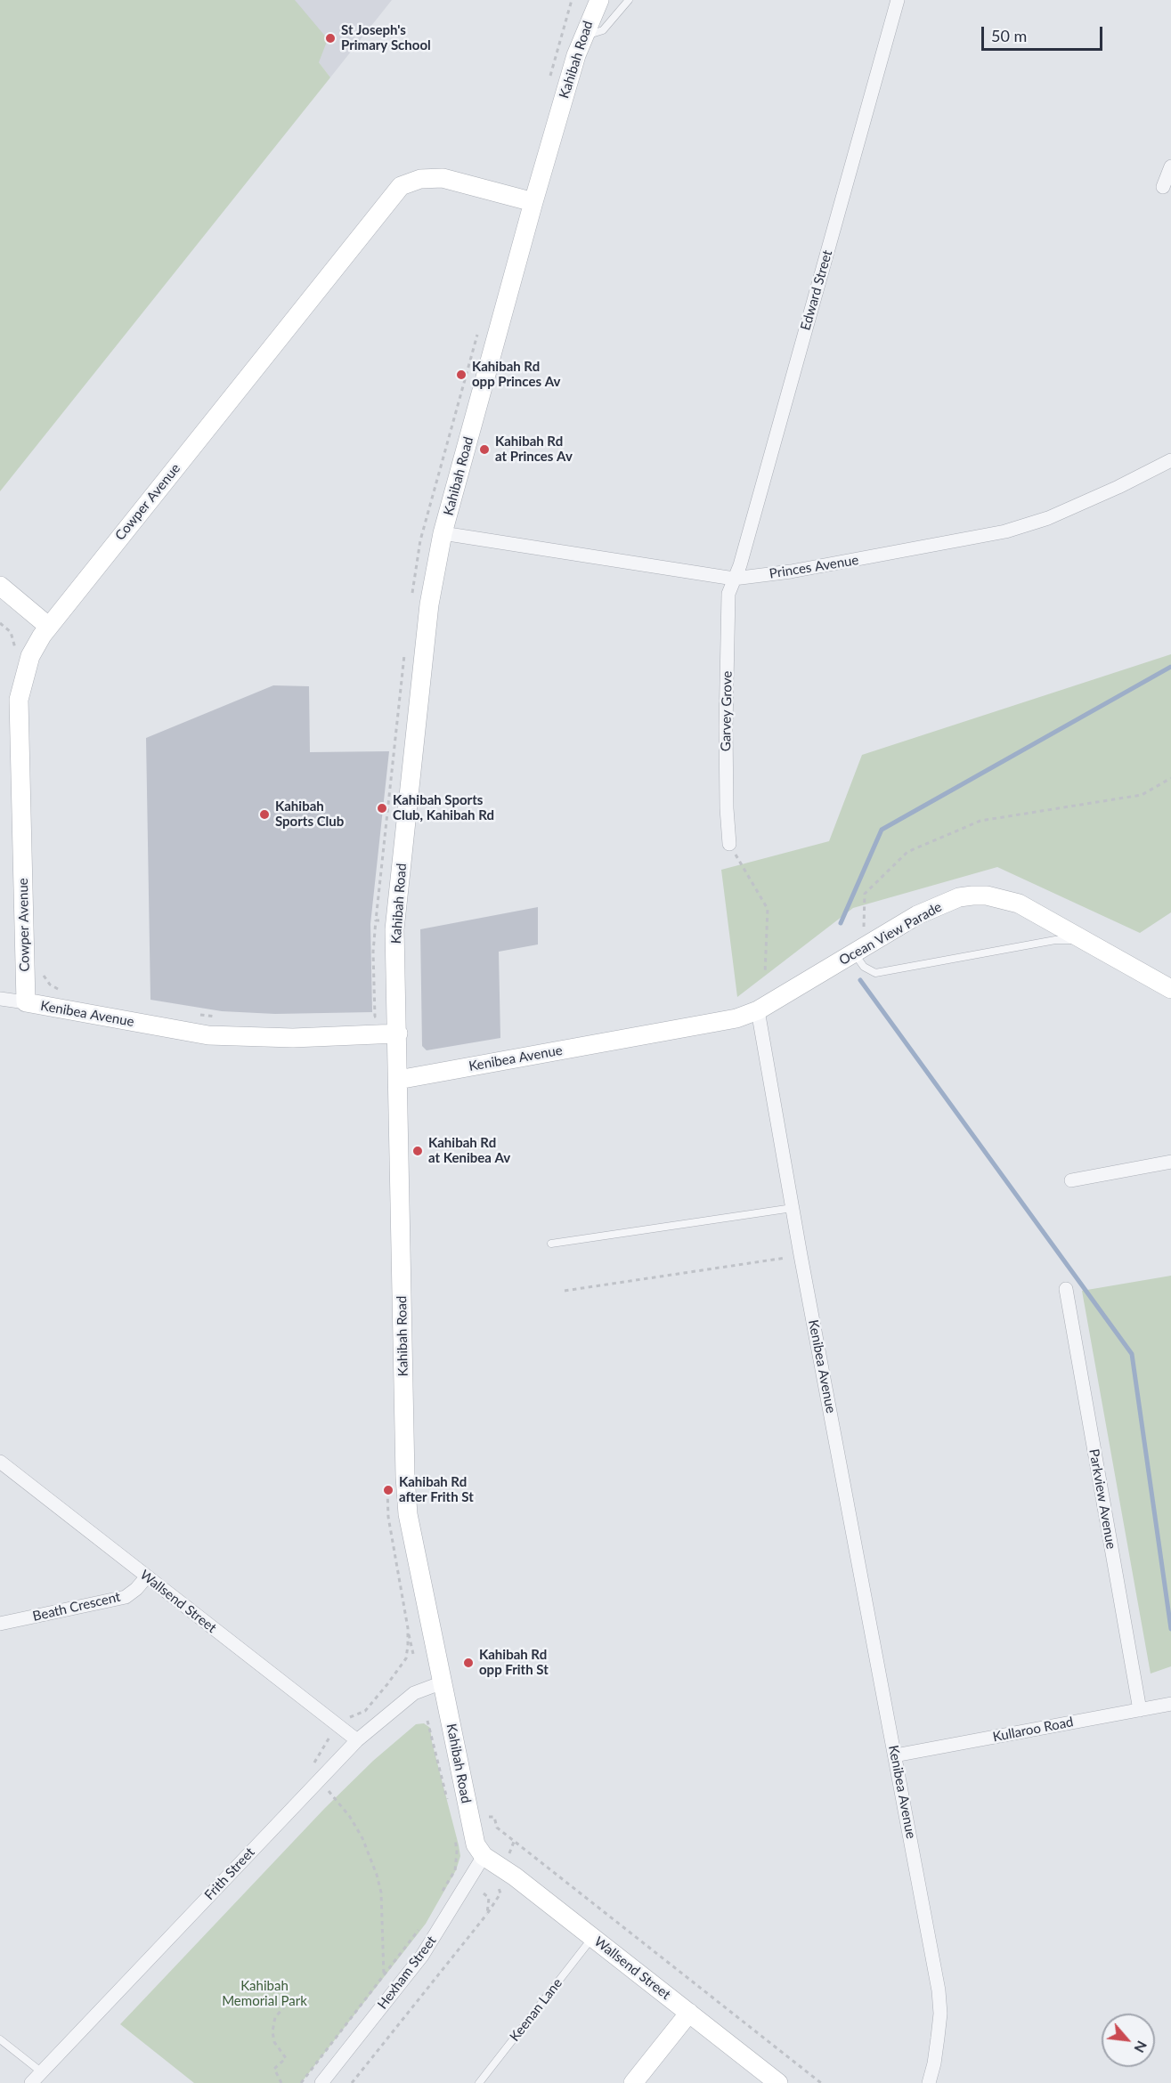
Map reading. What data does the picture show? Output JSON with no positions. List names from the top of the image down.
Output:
{
  "streets": {
    "main road": [
      "Kahibah Road",
      "Cowper Avenue",
      "Ocean View Parade",
      "Kenibea Avenue",
      "Wallsend Street"
    ],
    "street": [
      "Edward Street",
      "Princes Avenue",
      "Garvey Grove",
      "Parkview Avenue",
      "Beath Crescent",
      "Kullaroo Road",
      "Frith Street",
      "Hexham Street"
    ],
    "lane": ["Keenan Lane"]
  },
  "crossings": [
    ["Kahibah Road", "Cowper Avenue"],
    ["Kahibah Road", "Princes Avenue"],
    ["Kahibah Road", "Kenibea Avenue"],
    ["Kahibah Road", "Wallsend Street"],
    ["Kahibah Road", "Frith Street"],
    ["Kahibah Road", "Hexham Street"],
    ["Edward Street", "Princes Avenue"],
    ["Edward Street", "Garvey Grove"],
    ["Cowper Avenue", "Kenibea Avenue"],
    ["Princes Avenue", "Garvey Grove"],
    ["Ocean View Parade", "Kenibea Avenue"],
    ["Kenibea Avenue", "Kullaroo Road"],
    ["Parkview Avenue", "Kullaroo Road"],
    ["Wallsend Street", "Beath Crescent"],
    ["Wallsend Street", "Frith Street"],
    ["Wallsend Street", "Hexham Street"],
    ["Wallsend Street", "Keenan Lane"]
  ],
  "parks": ["Kahibah Memorial Park"],
  "places": [
    "St Joseph's Primary School",
    "Kahibah Rd opp Princes Av",
    "Kahibah Rd at Princes Av",
    "Kahibah Sports Club, Kahibah Rd",
    "Kahibah Sports Club",
    "Kahibah Rd at Kenibea Av",
    "Kahibah Rd after Frith St",
    "Kahibah Rd opp Frith St"
  ],
  "scale_bar": "50 m",
  "north": "bottom right"
}
